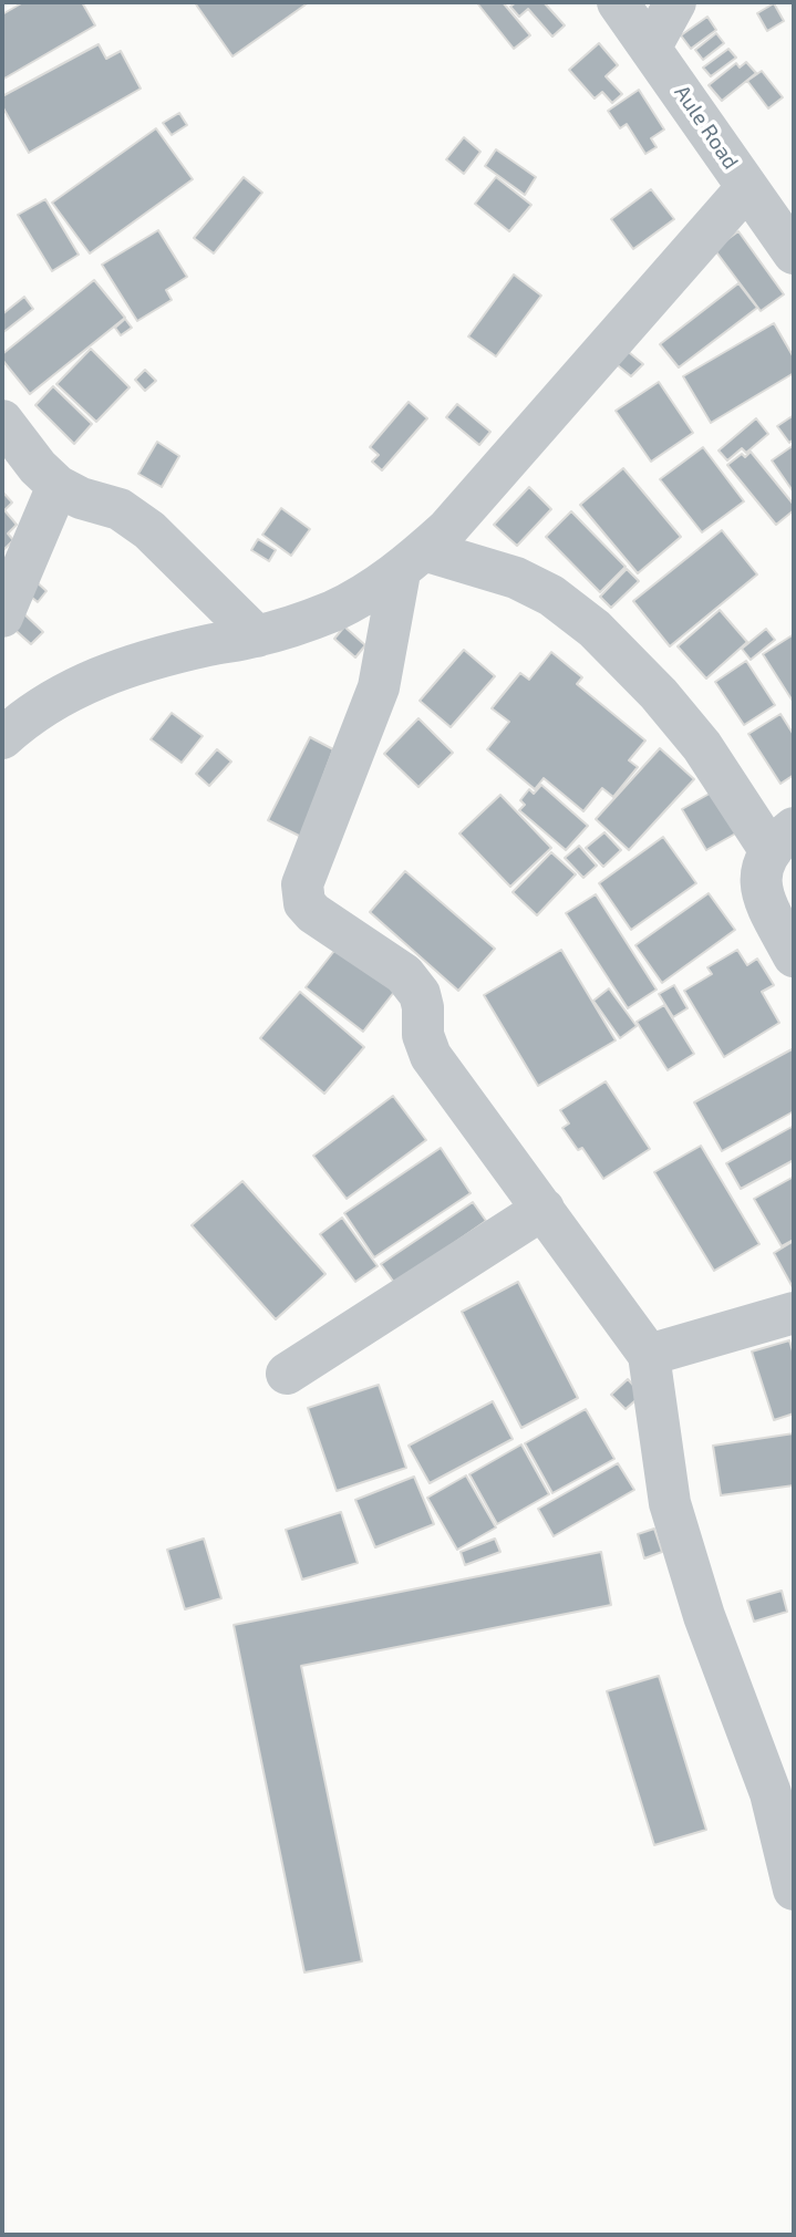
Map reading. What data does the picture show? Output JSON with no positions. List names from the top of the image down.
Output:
{
  "streets": {
    "street": ["Aule Road"]
  }
}
